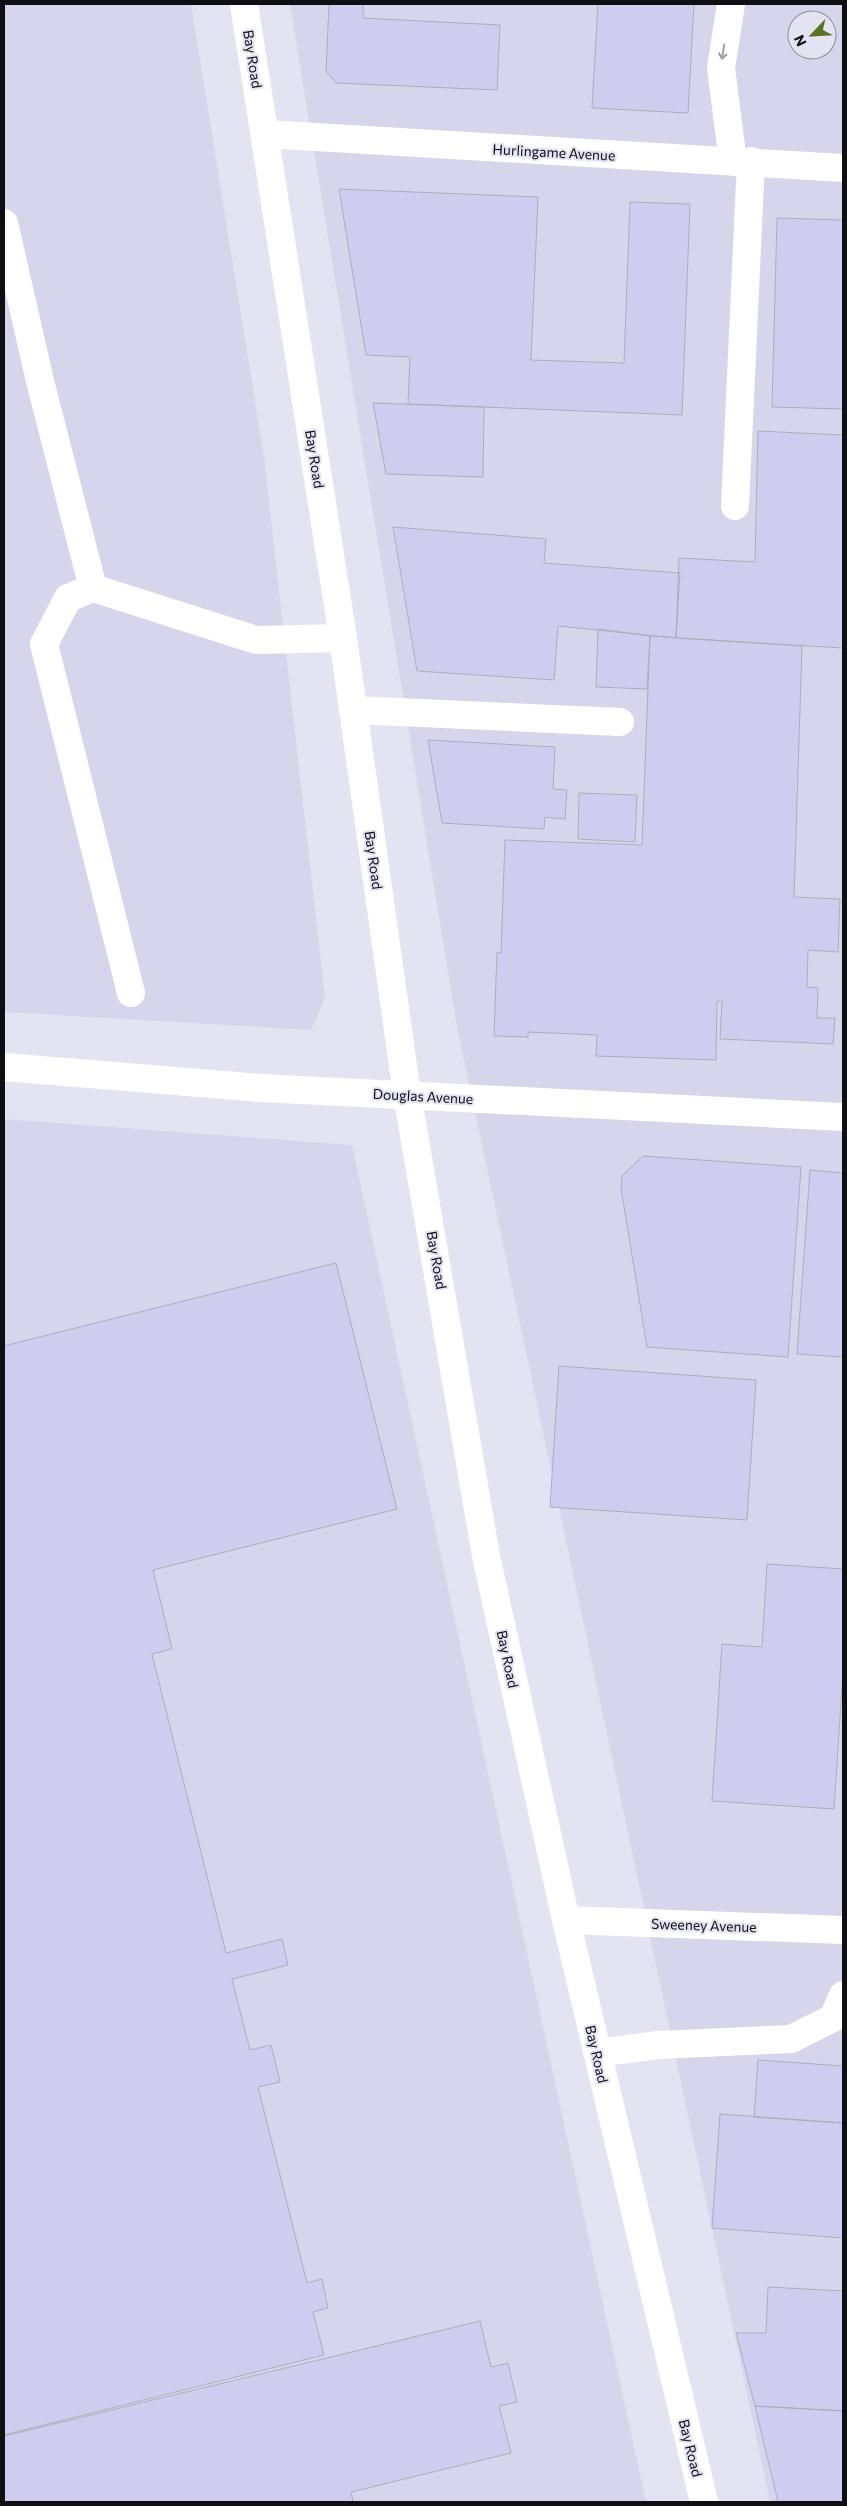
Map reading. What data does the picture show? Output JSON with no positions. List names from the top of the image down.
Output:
{
  "streets": {
    "street": [
      "Bay Road",
      "Hurlingame Avenue",
      "Douglas Avenue",
      "Sweeney Avenue"
    ]
  },
  "crossings": [
    ["Bay Road", "Hurlingame Avenue"],
    ["Bay Road", "Douglas Avenue"],
    ["Bay Road", "Sweeney Avenue"]
  ],
  "north": "bottom left"
}
